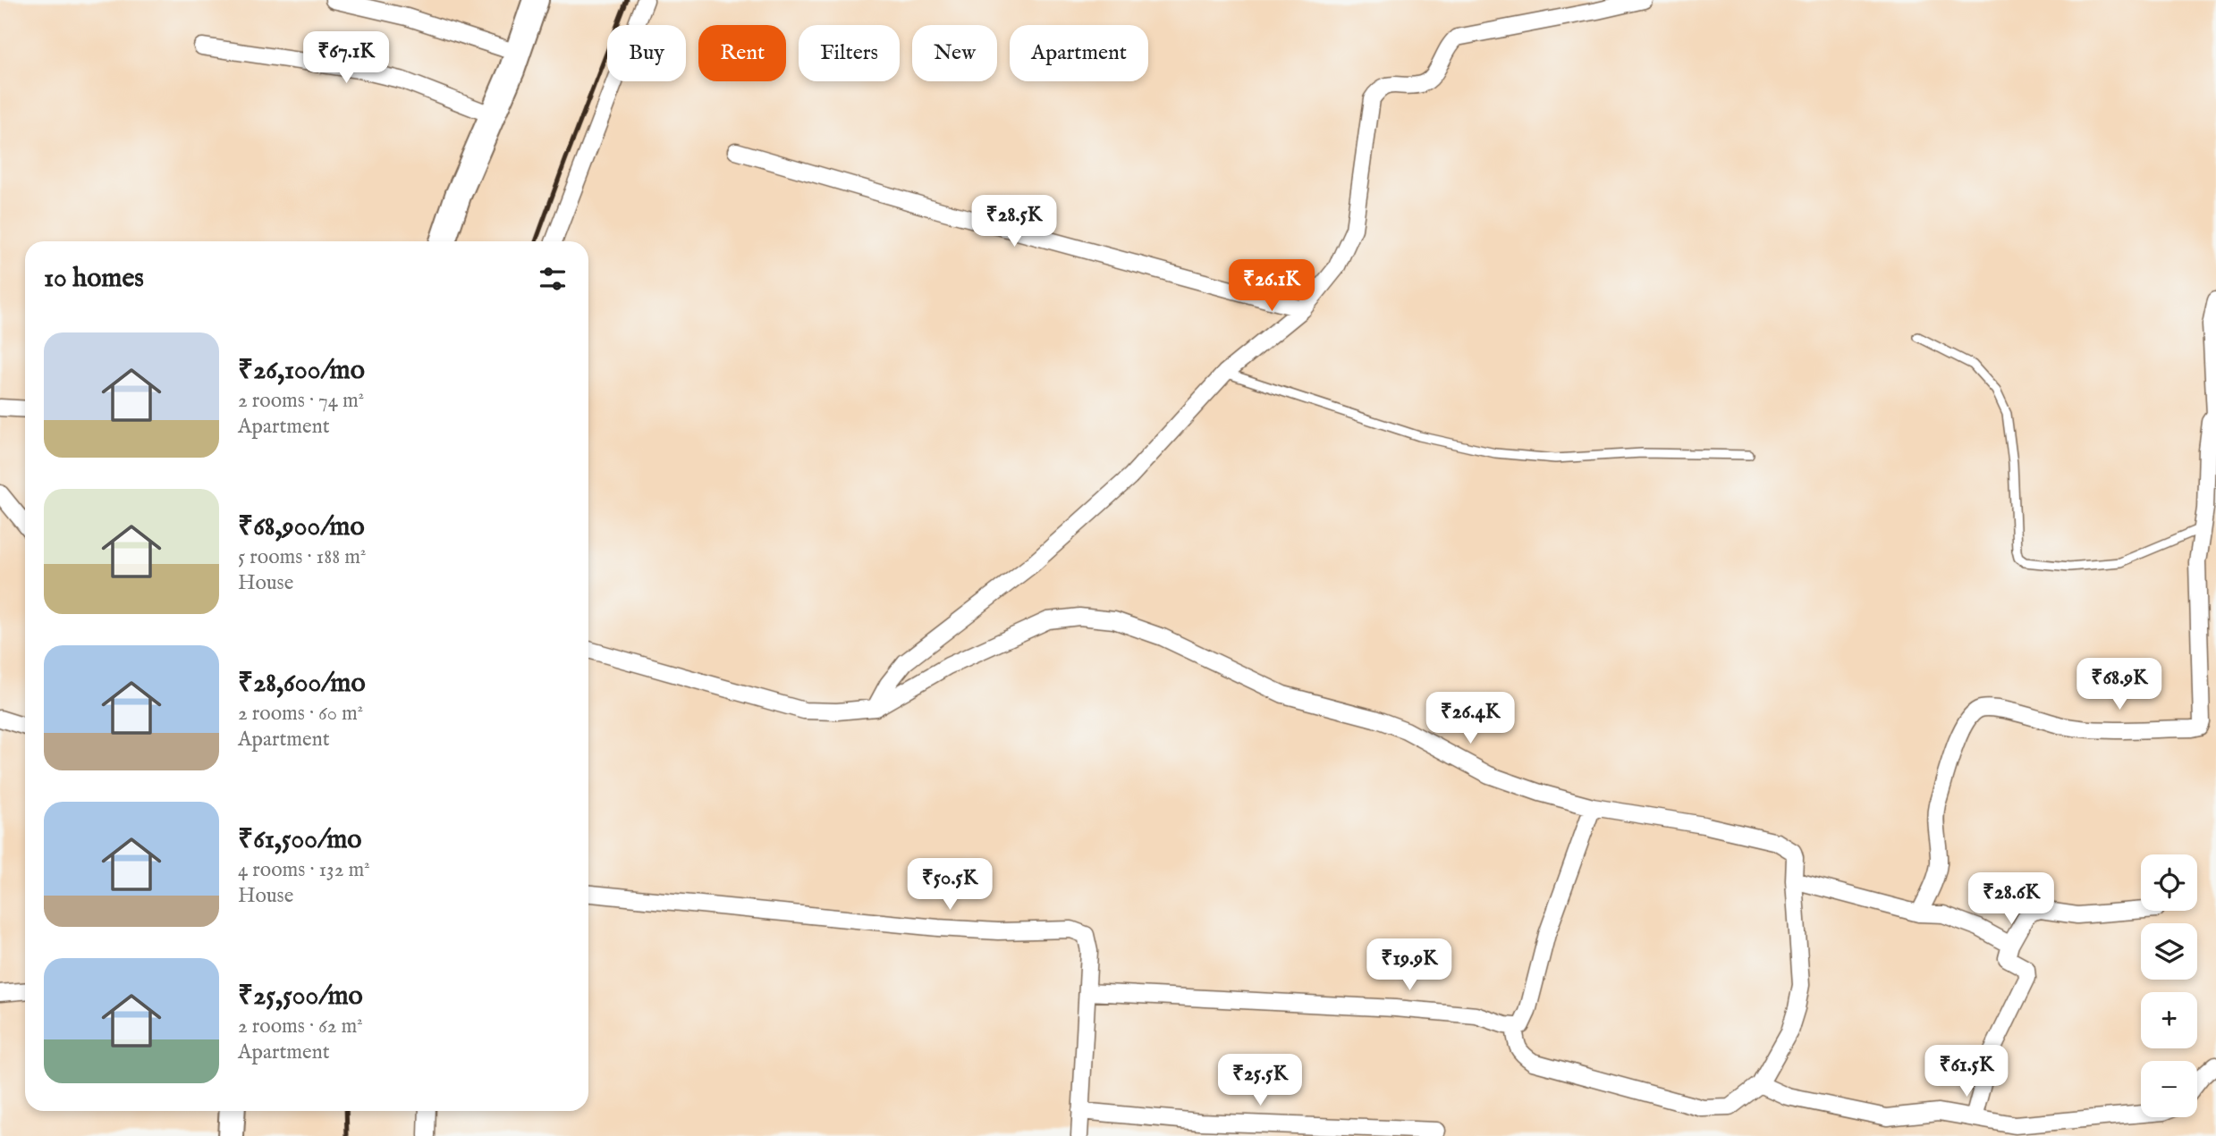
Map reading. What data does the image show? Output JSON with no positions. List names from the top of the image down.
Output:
{
  "page": {
    "chip": [
      "Buy",
      "Rent",
      "Filters",
      "New",
      "Apartment"
    ],
    "price": [
      "₹67.1K",
      "₹28.5K",
      "₹26.1K",
      "₹68.9K",
      "₹26.4K",
      "₹50.5K",
      "₹28.6K",
      "₹19.9K",
      "₹61.5K",
      "₹25.5K"
    ],
    "heading": "10 homes",
    "list": [
      {
        "name": "₹26,100/mo",
        "note": "2 rooms · 74 m² · Apartment"
      },
      {
        "name": "₹68,900/mo",
        "note": "5 rooms · 188 m² · House"
      },
      {
        "name": "₹28,600/mo",
        "note": "2 rooms · 60 m² · Apartment"
      },
      {
        "name": "₹61,500/mo",
        "note": "4 rooms · 132 m² · House"
      },
      {
        "name": "₹25,500/mo",
        "note": "2 rooms · 62 m² · Apartment"
      }
    ],
    "map_buttons": ["+", "−"]
  }
}
